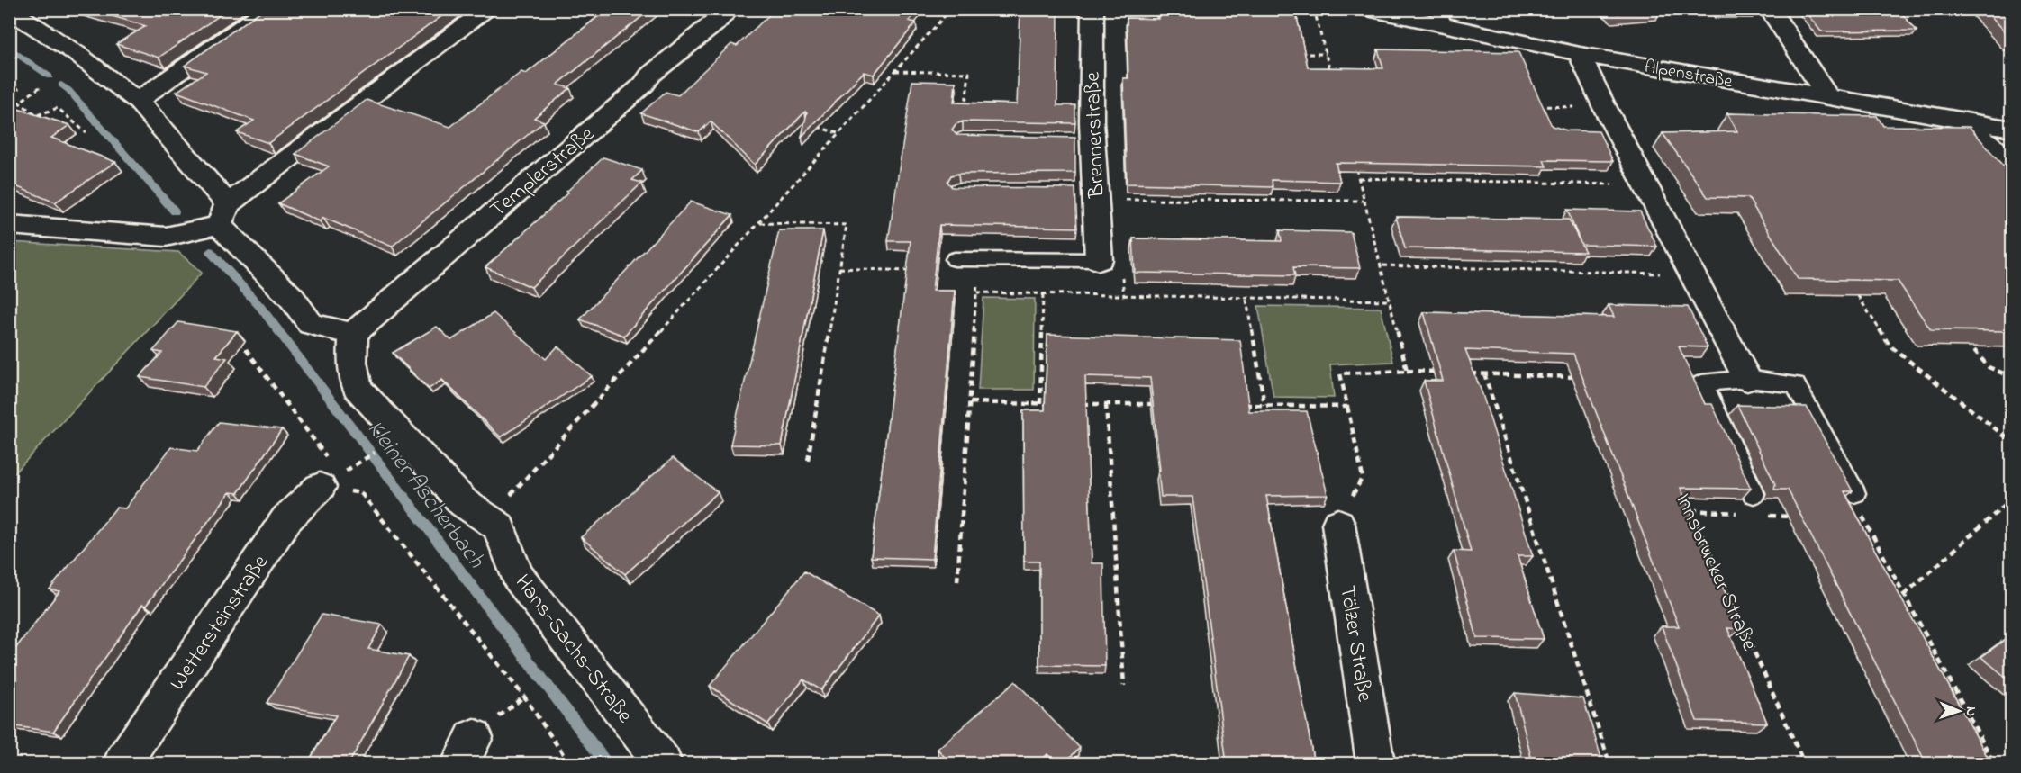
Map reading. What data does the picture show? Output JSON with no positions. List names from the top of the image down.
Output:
{
  "streets": {
    "street": [
      "Alpenstraße",
      "Brennerstraße",
      "Templerstraße",
      "Wettersteinstraße",
      "Tölzer Straße",
      "Hans-Sachs-Straße"
    ],
    "path": ["Innsbrucker Straße"]
  },
  "crossings": [
    ["Templerstraße", "Hans-Sachs-Straße"]
  ],
  "water": ["Kleiner Ascherbach"],
  "north": "right"
}
